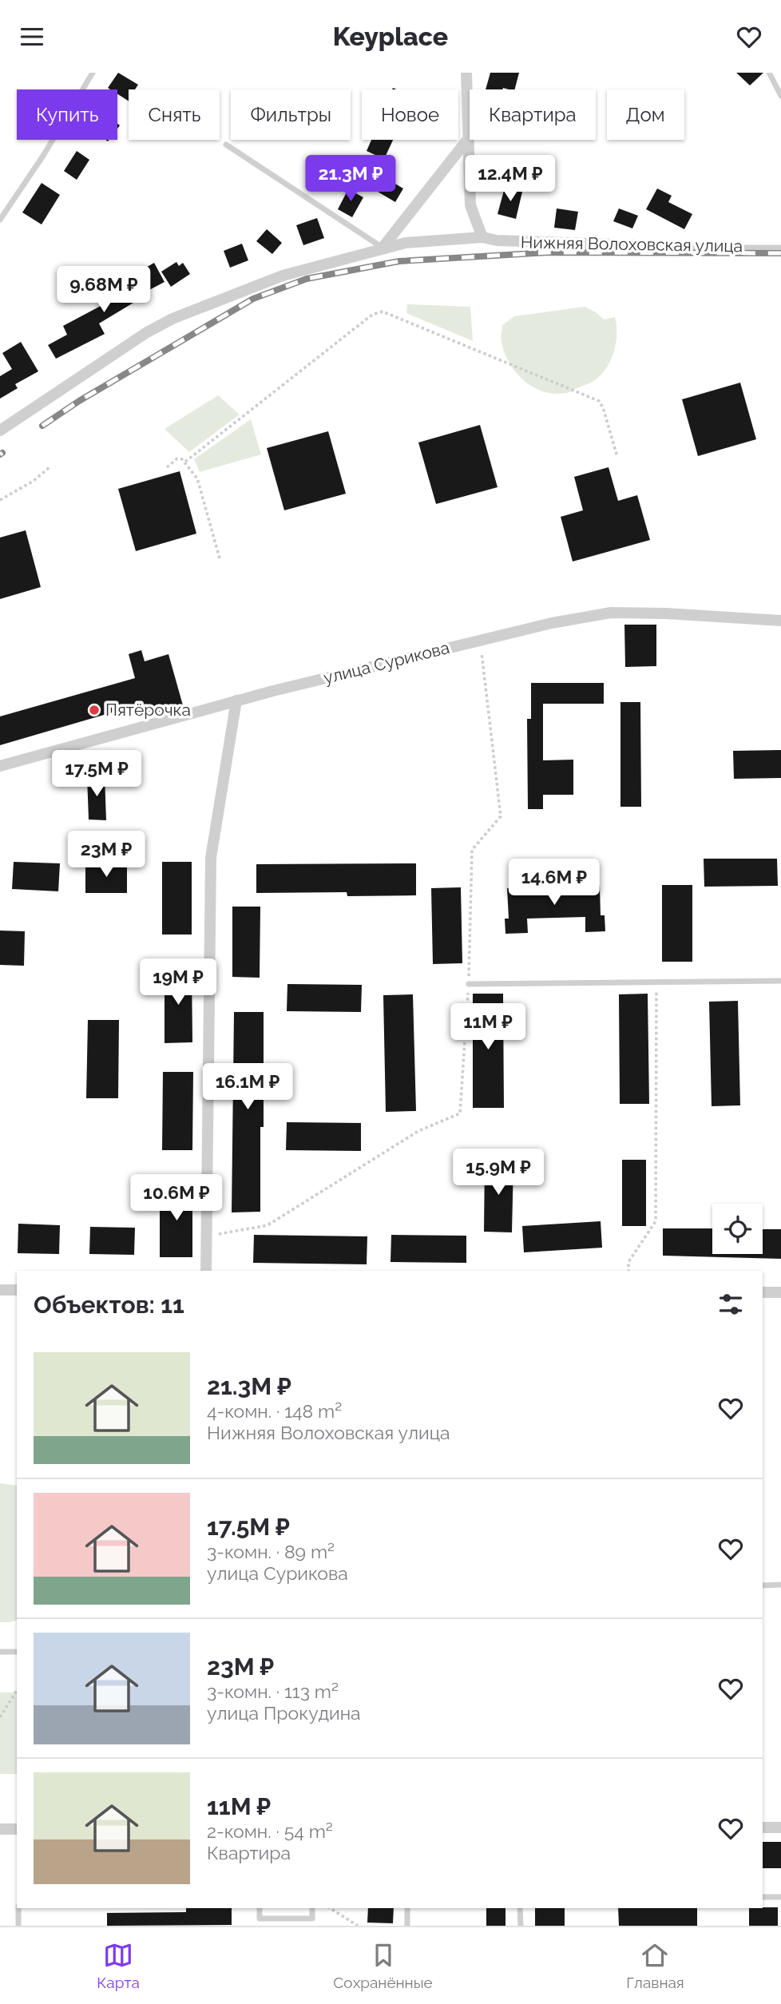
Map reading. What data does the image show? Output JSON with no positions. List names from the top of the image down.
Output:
{
  "streets": {
    "street": ["Нижняя Волоховская улица", "улица Сурикова"]
  },
  "places": ["Пятёрочка"],
  "page": {
    "header": "Keyplace",
    "chip": [
      "Купить",
      "Снять",
      "Фильтры",
      "Новое",
      "Квартира",
      "Дом"
    ],
    "price": [
      "21.3M ₽",
      "12.4M ₽",
      "9.68M ₽",
      "17.5M ₽",
      "23M ₽",
      "14.6M ₽",
      "19M ₽",
      "11M ₽",
      "16.1M ₽",
      "15.9M ₽",
      "10.6M ₽"
    ],
    "heading": "Объектов: 11",
    "list": [
      {
        "name": "21.3M ₽",
        "note": "4-комн. · 148 m² · Нижняя Волоховская улица"
      },
      {
        "name": "17.5M ₽",
        "note": "3-комн. · 89 m² · улица Сурикова"
      },
      {
        "name": "23M ₽",
        "note": "3-комн. · 113 m² · улица Прокудина"
      },
      {
        "name": "11M ₽",
        "note": "2-комн. · 54 m² · Квартира"
      }
    ],
    "tabs": ["Карта", "Сохранённые", "Главная"]
  }
}
